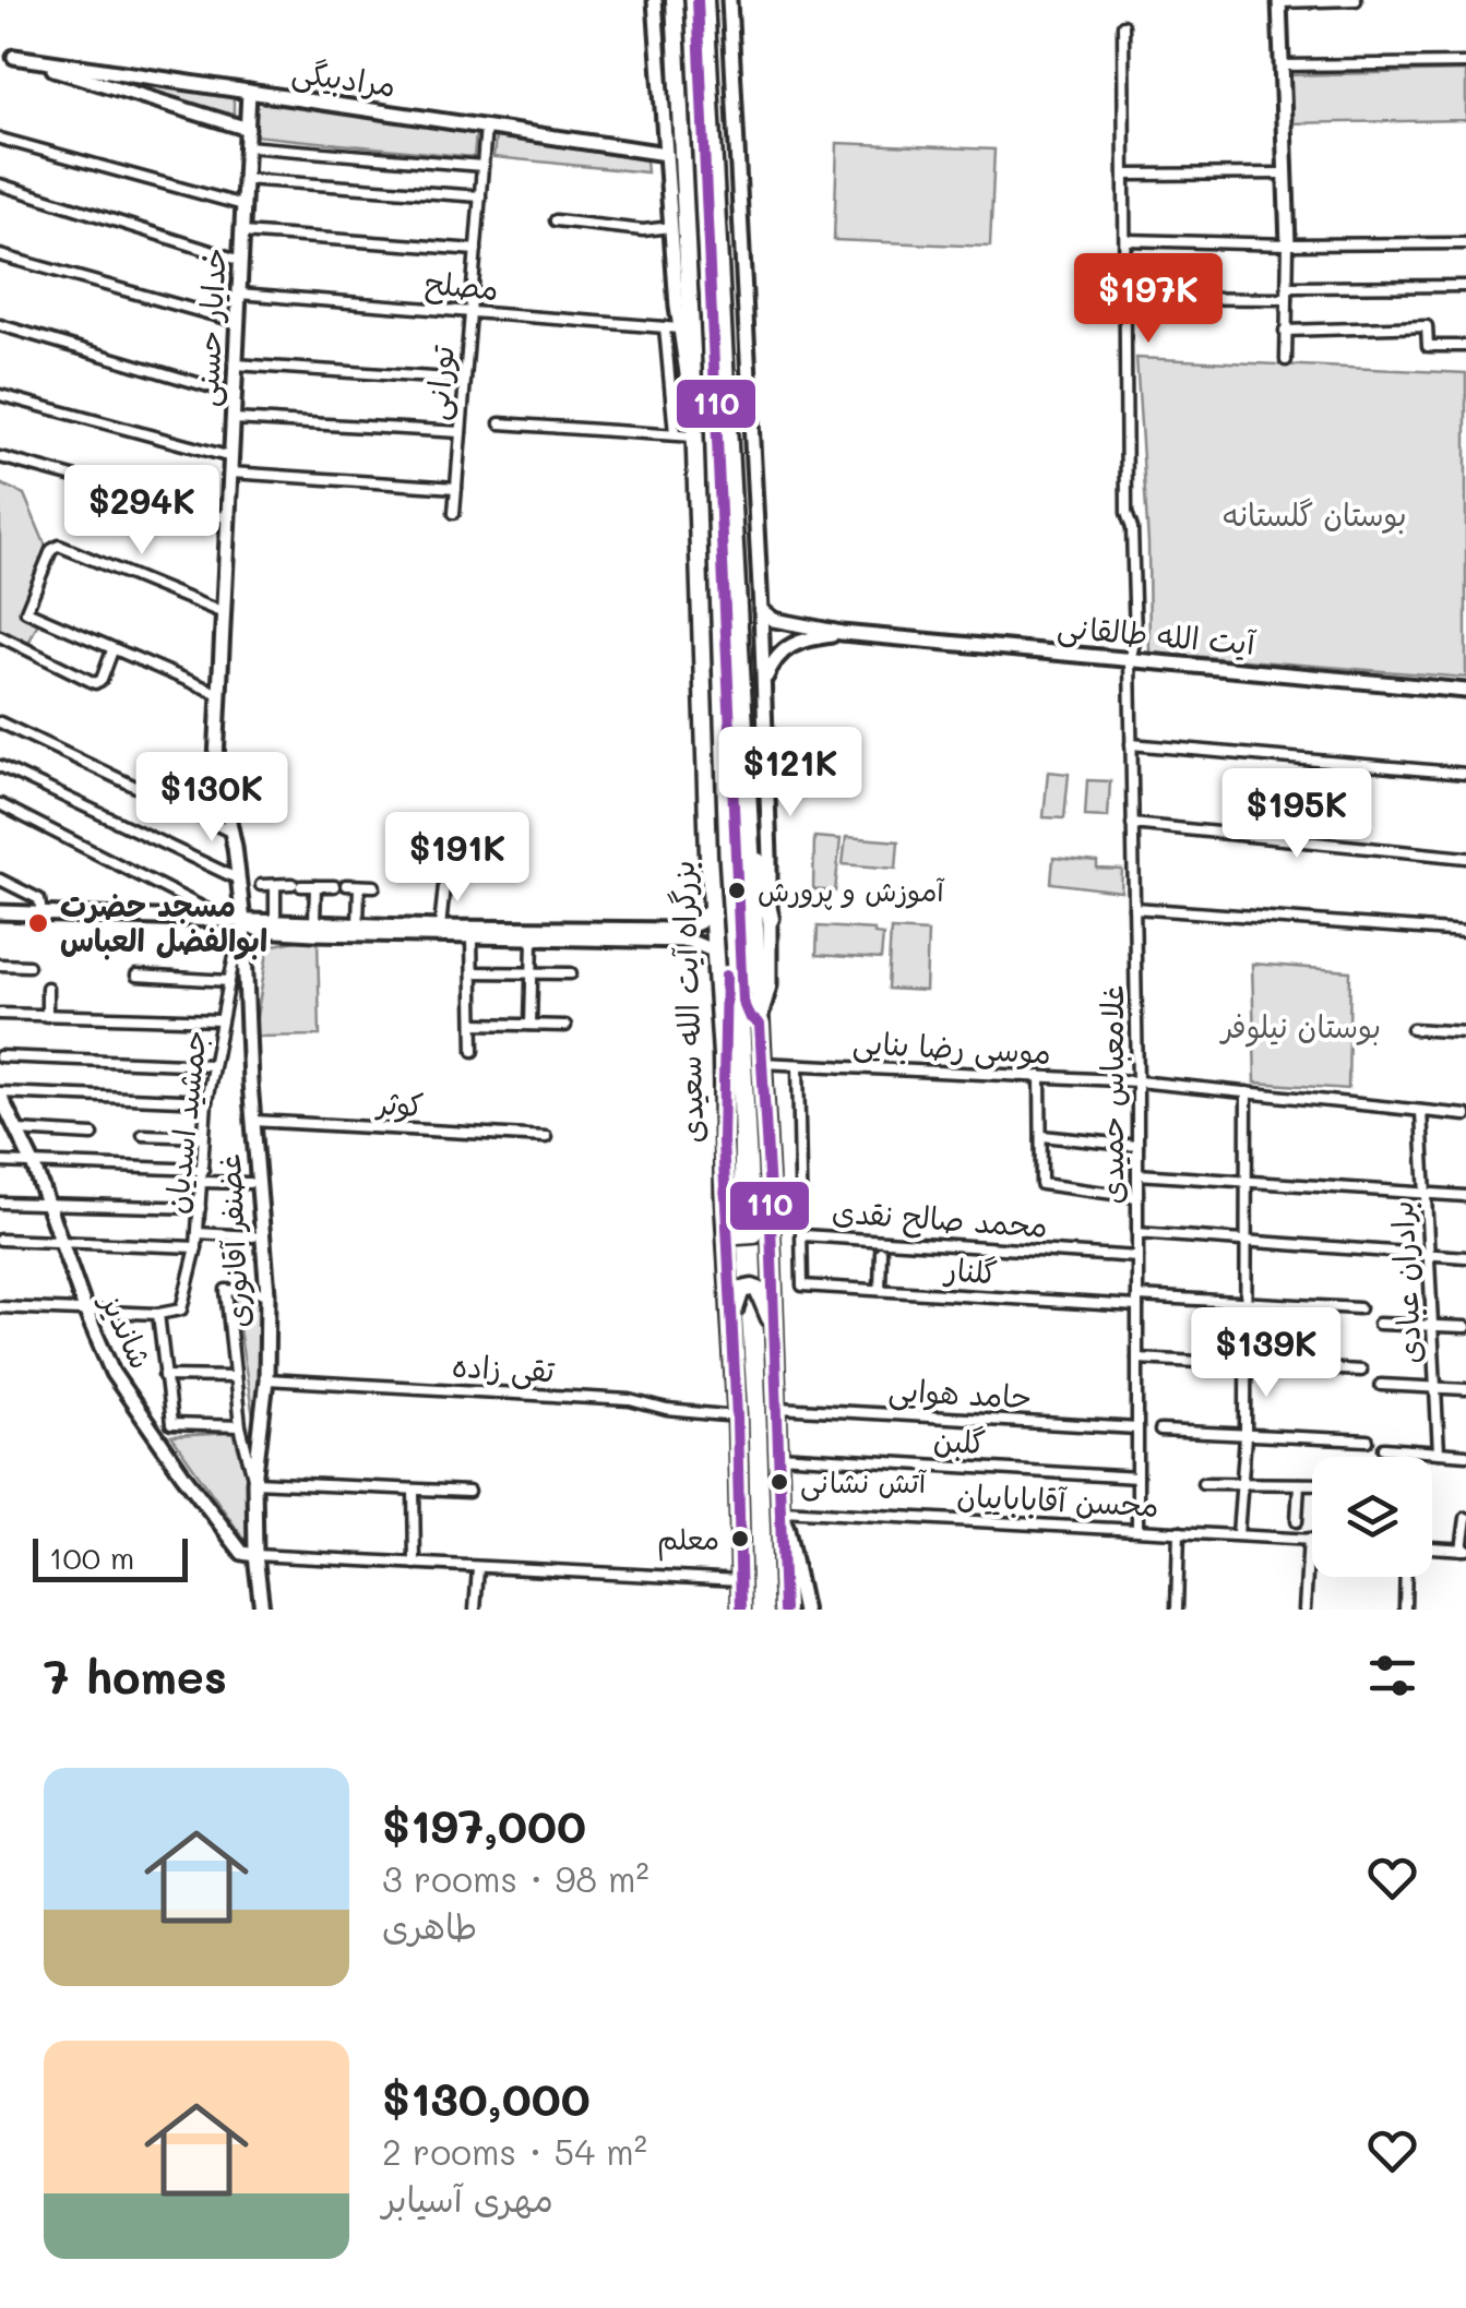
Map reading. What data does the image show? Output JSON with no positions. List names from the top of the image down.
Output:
{
  "streets": {
    "highway": ["بزرگراه آیت الله سعیدی"],
    "main road": [
      "مرادبیگی",
      "خدایار حسنی",
      "آیت الله طالقانی",
      "غضنفر آقانوری",
      "شاندیز"
    ],
    "street": [
      "مصلح",
      "تورانی",
      "موسی رضا بنایی",
      "غلامعباس حمیدی",
      "کوثر",
      "جمشید اسدیان",
      "محمد صالح نقدی",
      "گلنار",
      "برادران عبادی",
      "تقی زاده",
      "حامد هوایی",
      "گلبن",
      "محسن آقاباباییان"
    ]
  },
  "crossings": [
    ["مرادبیگی", "خدایار حسنی"],
    ["مرادبیگی", "تورانی"],
    ["مصلح", "خدایار حسنی"],
    ["مصلح", "تورانی"],
    ["خدایار حسنی", "غضنفر آقانوری"],
    ["آیت الله طالقانی", "غلامعباس حمیدی"],
    ["بزرگراه آیت الله سعیدی", "تقی زاده"],
    ["موسی رضا بنایی", "غلامعباس حمیدی"],
    ["موسی رضا بنایی", "برادران عبادی"],
    ["غلامعباس حمیدی", "محمد صالح نقدی"],
    ["غلامعباس حمیدی", "گلنار"],
    ["غلامعباس حمیدی", "حامد هوایی"],
    ["غلامعباس حمیدی", "گلبن"],
    ["غلامعباس حمیدی", "محسن آقاباباییان"],
    ["کوثر", "غضنفر آقانوری"],
    ["جمشید اسدیان", "غضنفر آقانوری"],
    ["محمد صالح نقدی", "گلنار"],
    ["غضنفر آقانوری", "شاندیز"],
    ["غضنفر آقانوری", "تقی زاده"]
  ],
  "parks": ["بوستان گلستانه", "بوستان نیلوفر"],
  "places": [
    "آموزش و پرورش",
    "مسجد حضرت ابوالفضل العباس",
    "آتش نشانی",
    "معلم"
  ],
  "lines": ["transit line 110"],
  "scale_bar": "100 m",
  "page": {
    "price": [
      "$197K",
      "$294K",
      "$121K",
      "$130K",
      "$195K",
      "$191K",
      "$139K"
    ],
    "scale": "100 m",
    "heading": "7 homes",
    "list": [
      {
        "name": "$197,000",
        "note": "3 rooms · 98 m² · طاهری"
      },
      {
        "name": "$130,000",
        "note": "2 rooms · 54 m² · مهری آسیابر"
      }
    ]
  }
}
